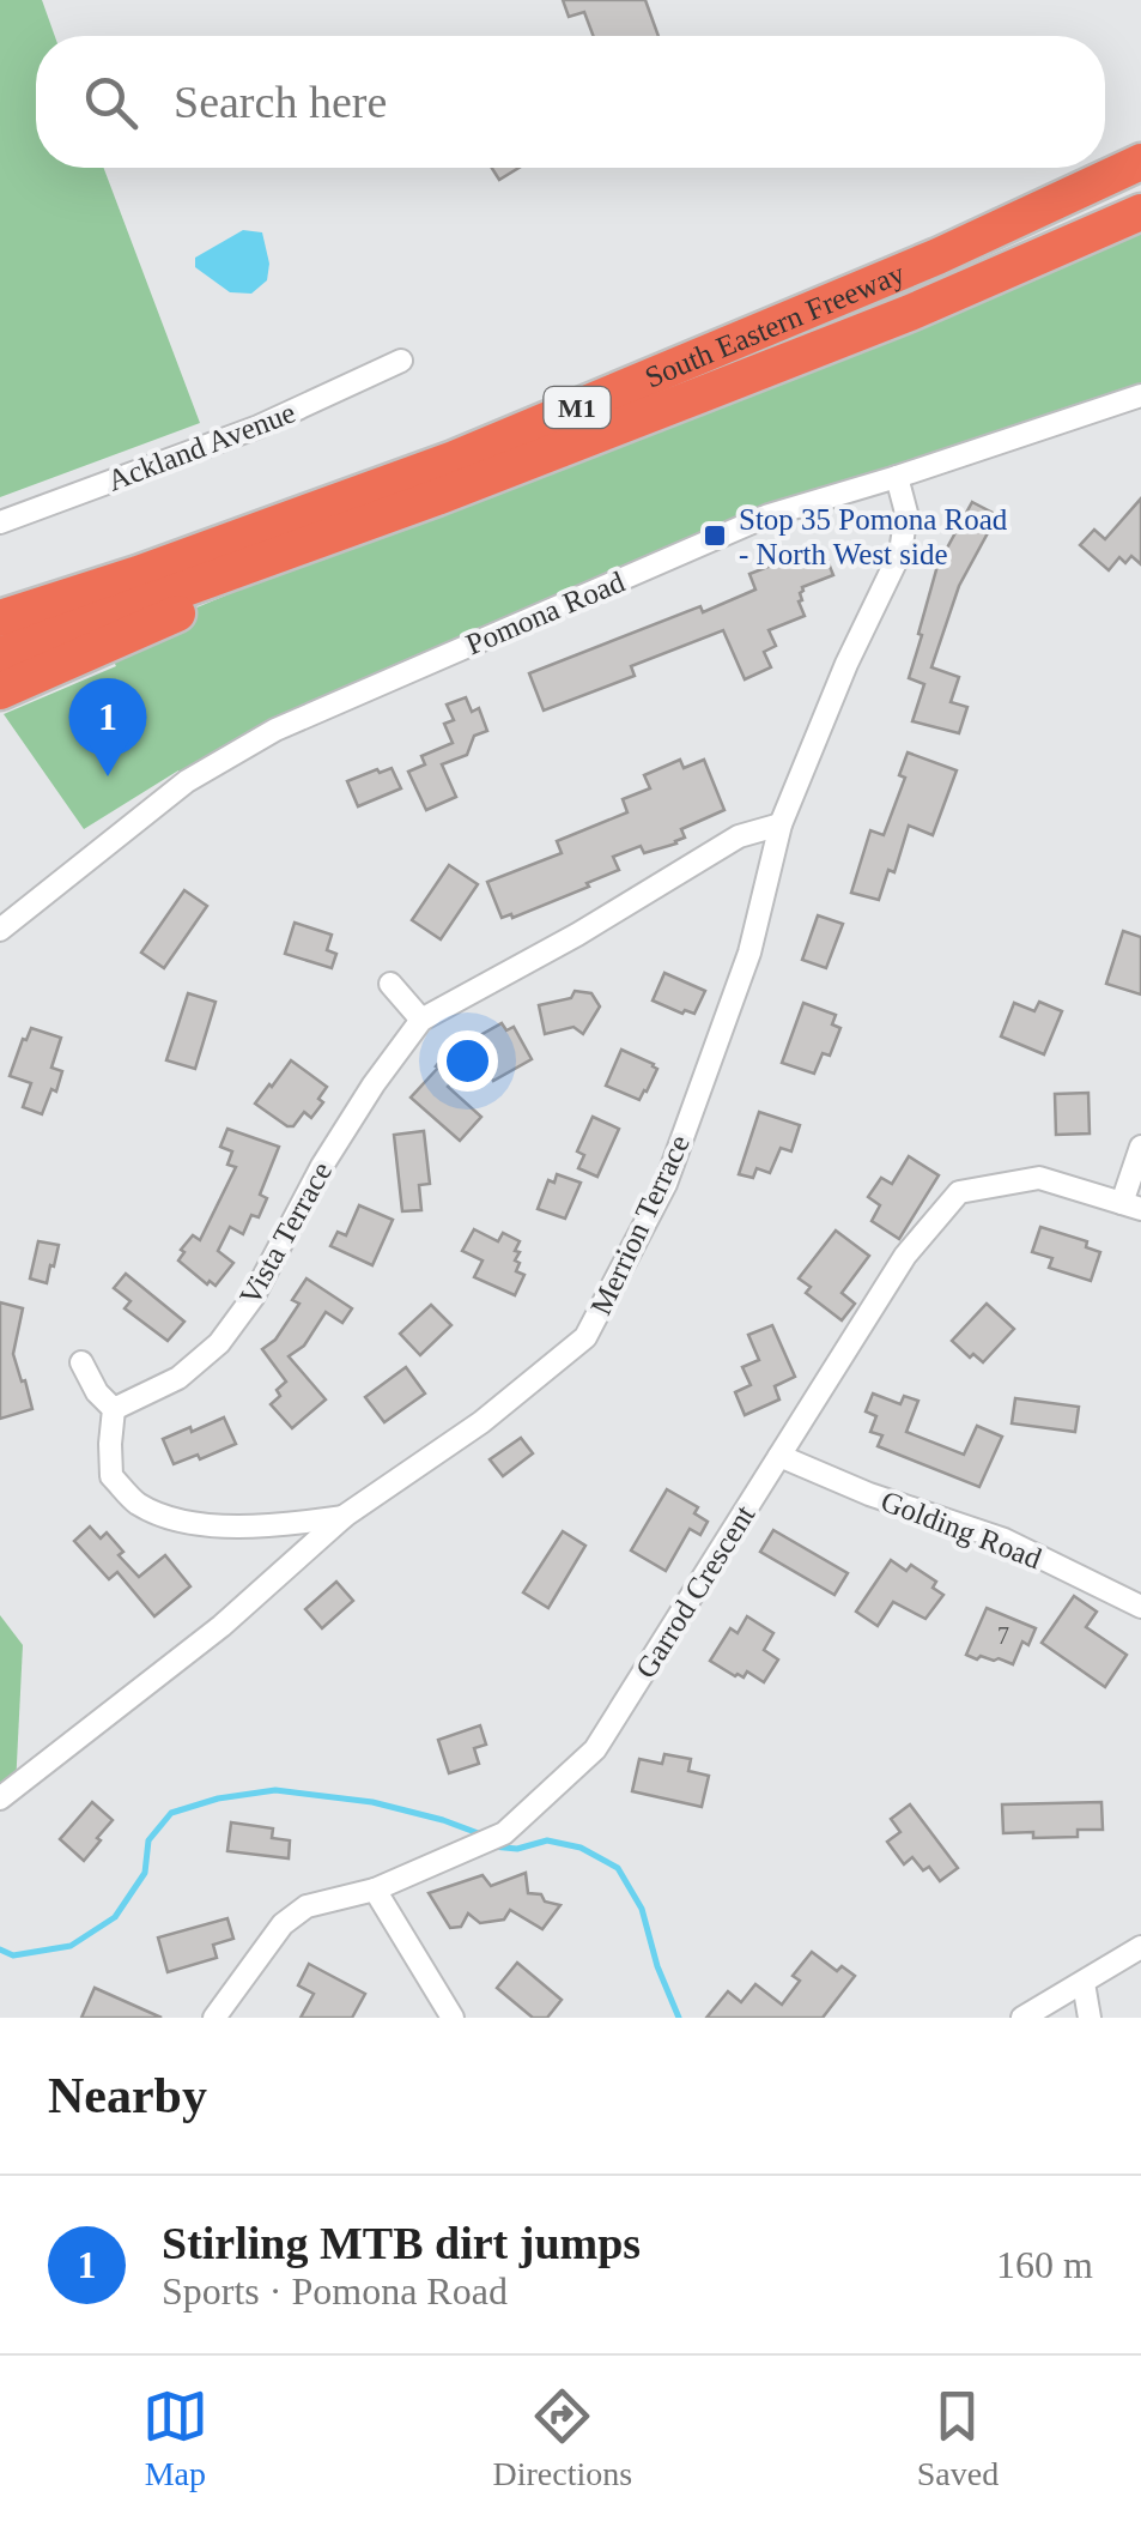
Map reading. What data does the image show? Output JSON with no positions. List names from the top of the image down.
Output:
{
  "streets": {
    "highway": ["South Eastern Freeway", "M1"],
    "street": [
      "Ackland Avenue",
      "Pomona Road",
      "Merrion Terrace",
      "Vista Terrace",
      "Golding Road",
      "Garrod Crescent"
    ]
  },
  "crossings": [
    ["Pomona Road", "Merrion Terrace"],
    ["Merrion Terrace", "Vista Terrace"],
    ["Golding Road", "Garrod Crescent"]
  ],
  "places": {
    "transit": ["Stop 35 Pomona Road - North West side"]
  },
  "house_numbers": ["7"],
  "page": {
    "search": "Search here",
    "pins": "1",
    "heading": "Nearby",
    "list": [
      {
        "mark": "1",
        "name": "Stirling MTB dirt jumps",
        "note": "Sports · Pomona Road",
        "value": "160 m"
      }
    ],
    "nav": ["Map", "Directions", "Saved"]
  }
}
